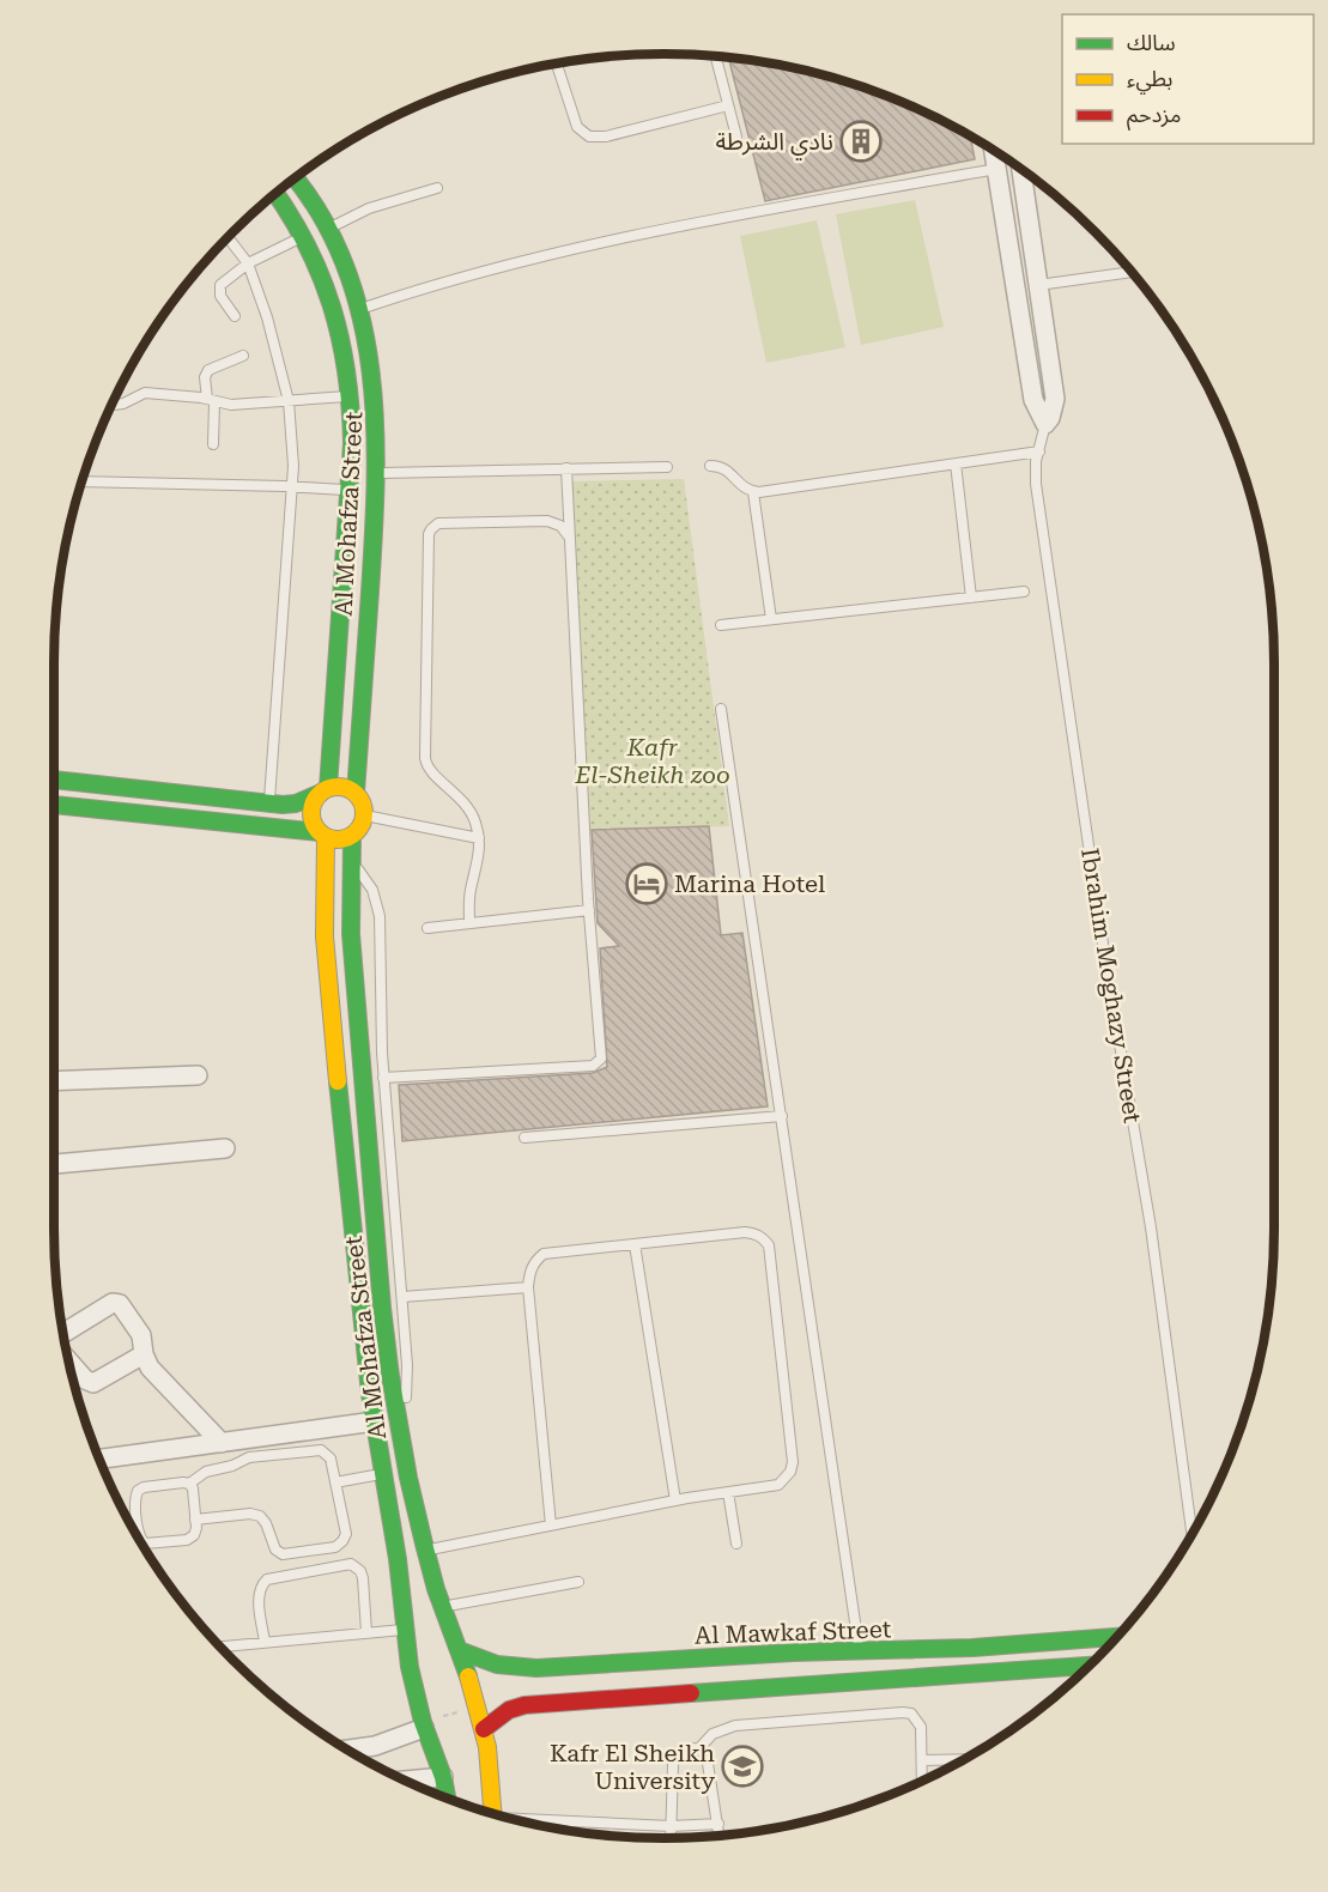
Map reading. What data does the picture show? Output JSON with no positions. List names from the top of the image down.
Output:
{
  "streets": {
    "main road": ["Al Mohafza Street", "Al Mawkaf Street"],
    "street": ["Ibrahim Moghazy Street"]
  },
  "crossings": [
    ["Al Mohafza Street", "Al Mawkaf Street"]
  ],
  "parks": ["Kafr El-Sheikh zoo"],
  "places": {
    "building": ["نادي الشرطة"],
    "hotel": ["Marina Hotel"],
    "school or university": ["Kafr El Sheikh University"]
  },
  "legend": ["سالك", "بطيء", "مزدحم"]
}
